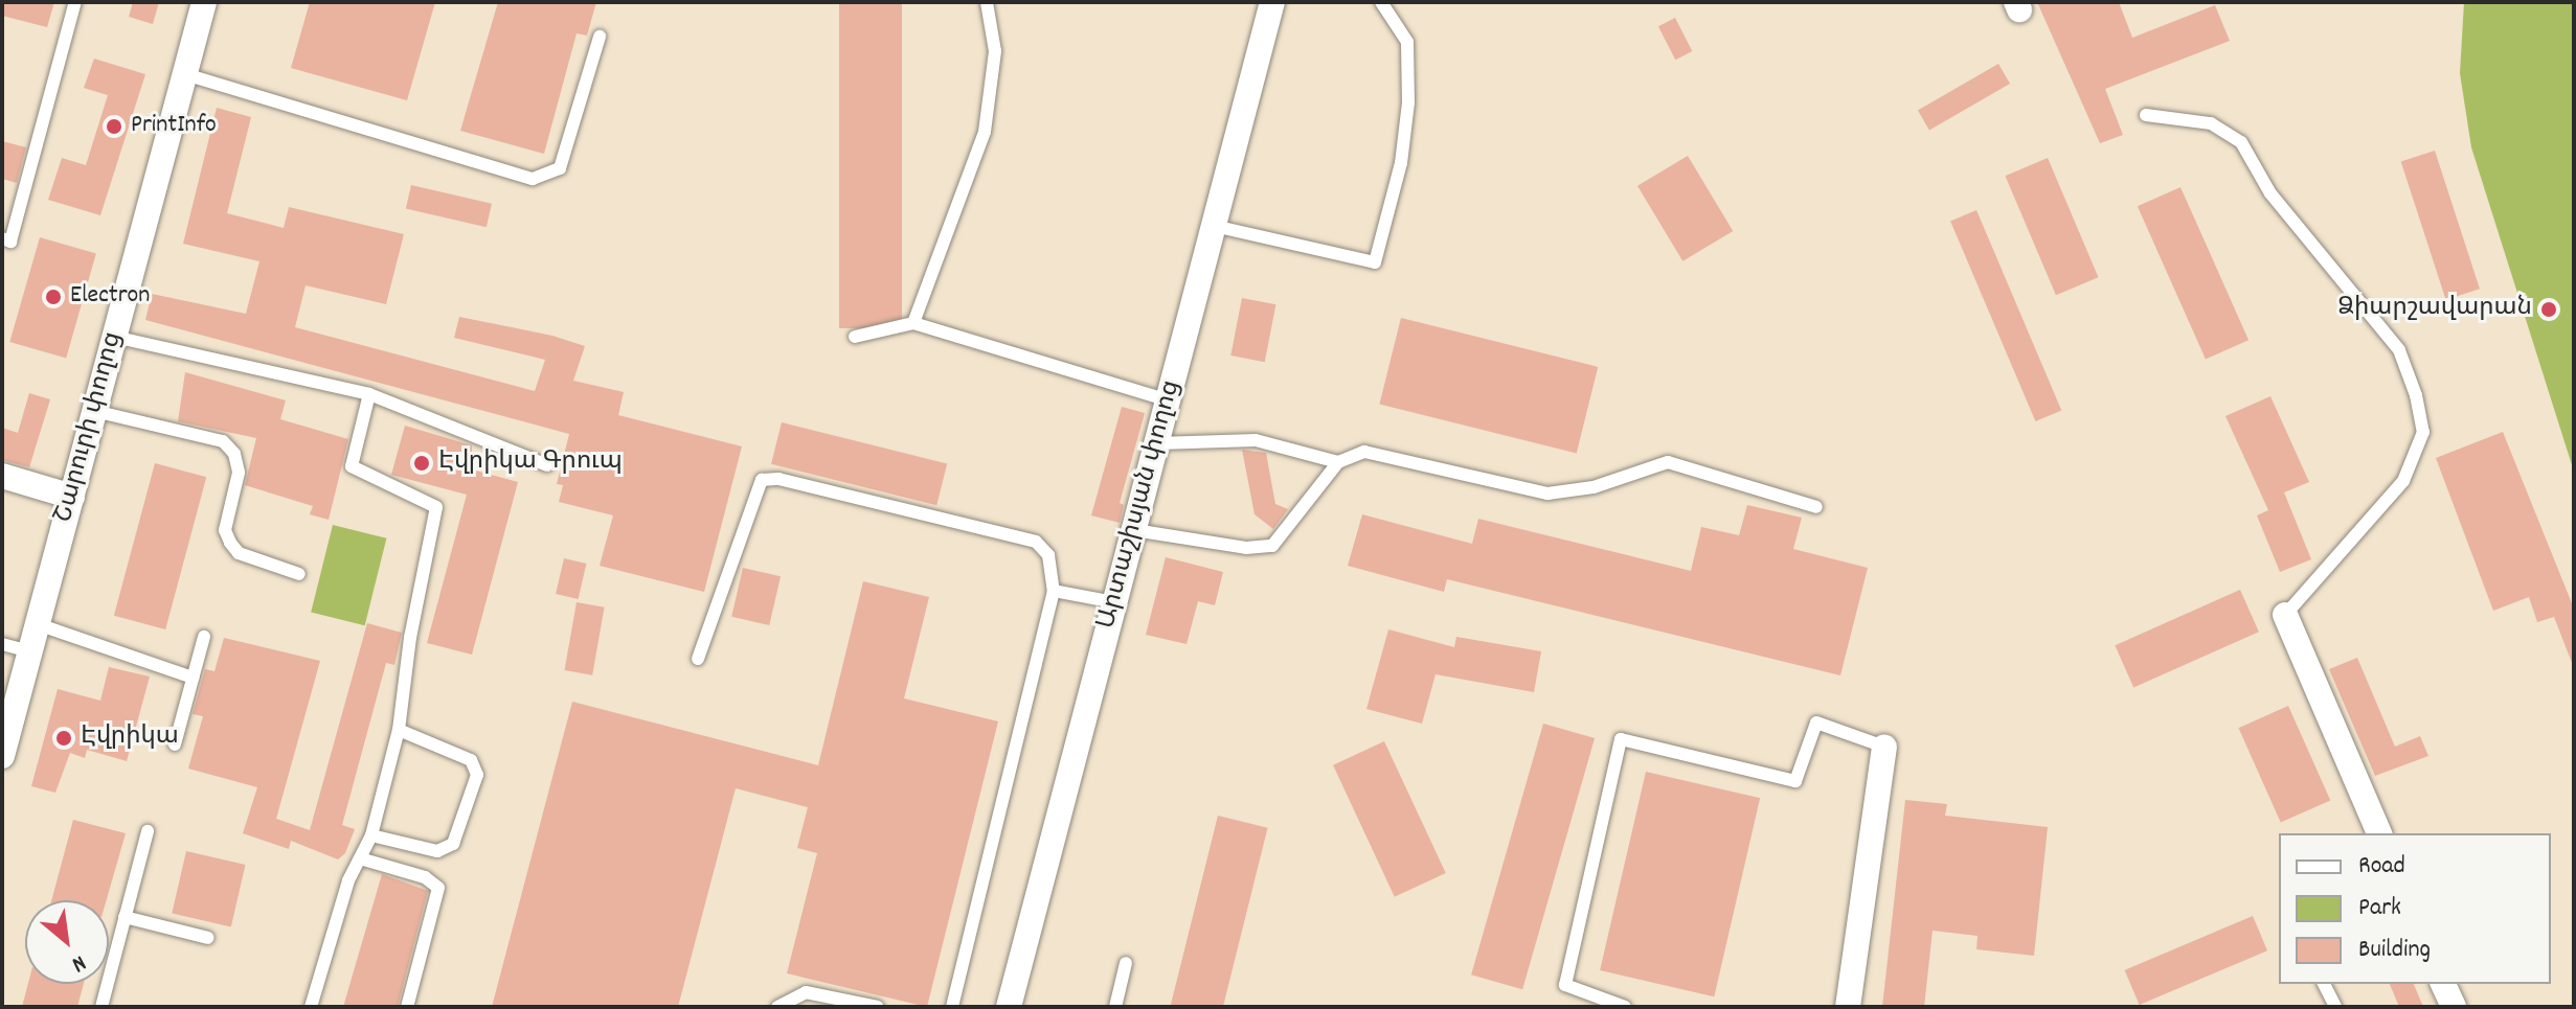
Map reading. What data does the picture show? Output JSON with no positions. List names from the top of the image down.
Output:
{
  "streets": {
    "street": ["Շարուրի փողոց", "Արտաշիսյան փողոց"]
  },
  "places": [
    "PrintInfo",
    "Electron",
    "Ձիարշավարան",
    "Էվրիկա Գրուպ",
    "Էվրիկա"
  ],
  "legend": ["Road", "Park", "Building"],
  "north": "bottom right"
}
